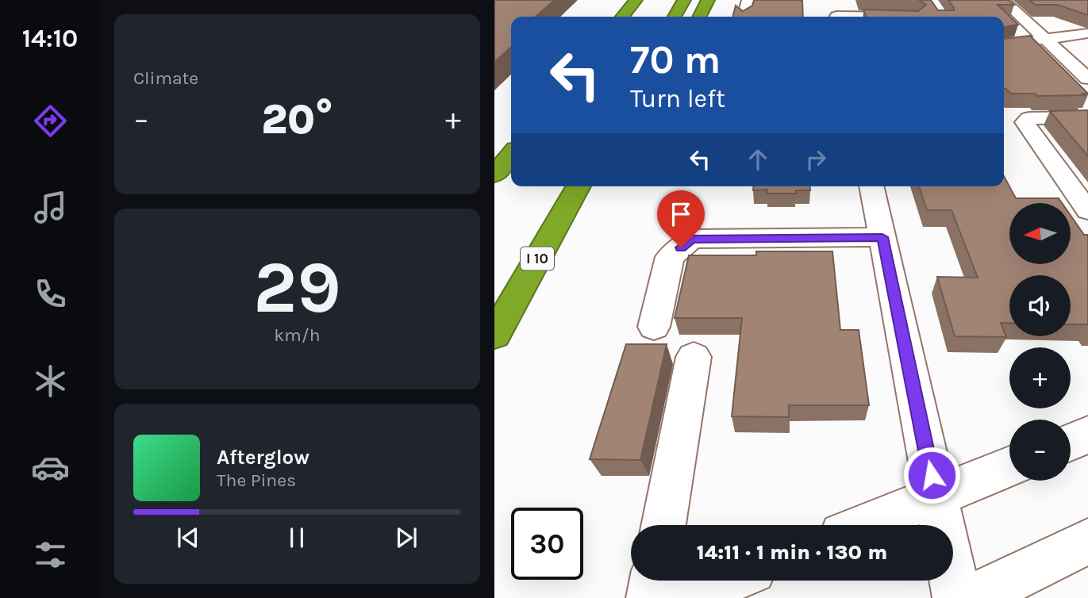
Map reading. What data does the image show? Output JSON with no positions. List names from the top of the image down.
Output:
{
  "streets": {
    "highway": ["I 10"]
  },
  "north": "left",
  "page": {
    "tabs": "14:10",
    "tile": [
      "Climate",
      ["29", "km/h"]
    ],
    "turn": ["70 m", "Turn left"],
    "heat": ["−", "20°", "+"],
    "map_buttons": ["+", "−"],
    "song": ["Afterglow", "The Pines"],
    "limit": "30",
    "trip": "14:11 · 1 min · 130 m"
  }
}
